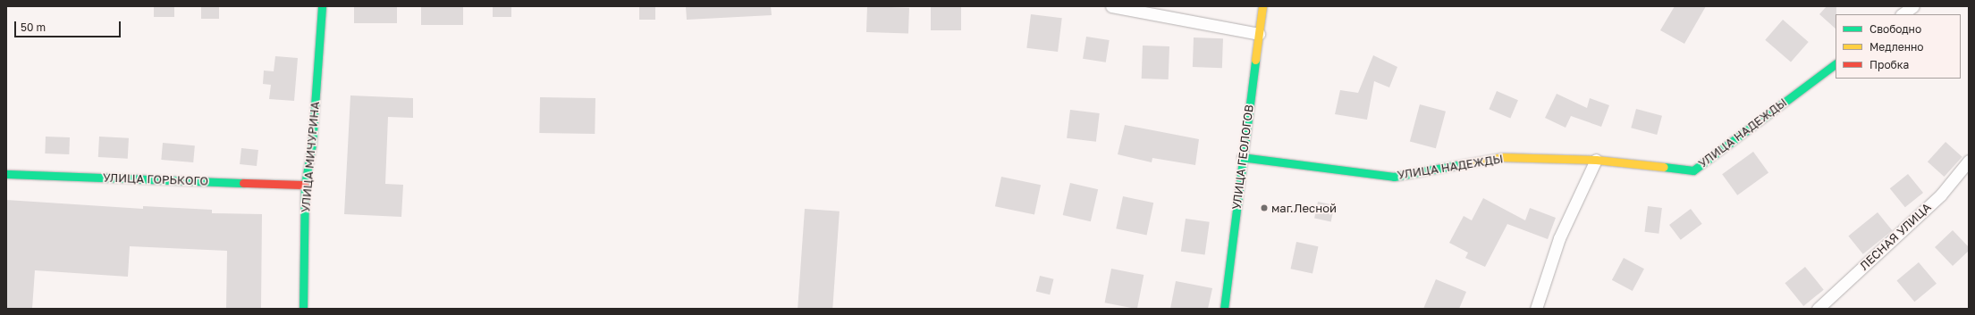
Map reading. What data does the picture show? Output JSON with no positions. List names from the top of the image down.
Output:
{
  "streets": {
    "street": [
      "УЛИЦА НАДЕЖДЫ",
      "УЛИЦА МИЧУРИНА",
      "УЛИЦА ГЕОЛОГОВ",
      "УЛИЦА ГОРЬКОГО",
      "ЛЕСНАЯ УЛИЦА"
    ]
  },
  "crossings": [
    ["УЛИЦА НАДЕЖДЫ", "УЛИЦА ГЕОЛОГОВ"],
    ["УЛИЦА МИЧУРИНА", "УЛИЦА ГОРЬКОГО"]
  ],
  "places": ["маг.Лесной"],
  "legend": ["Свободно", "Медленно", "Пробка"],
  "scale_bar": "50 m"
}
